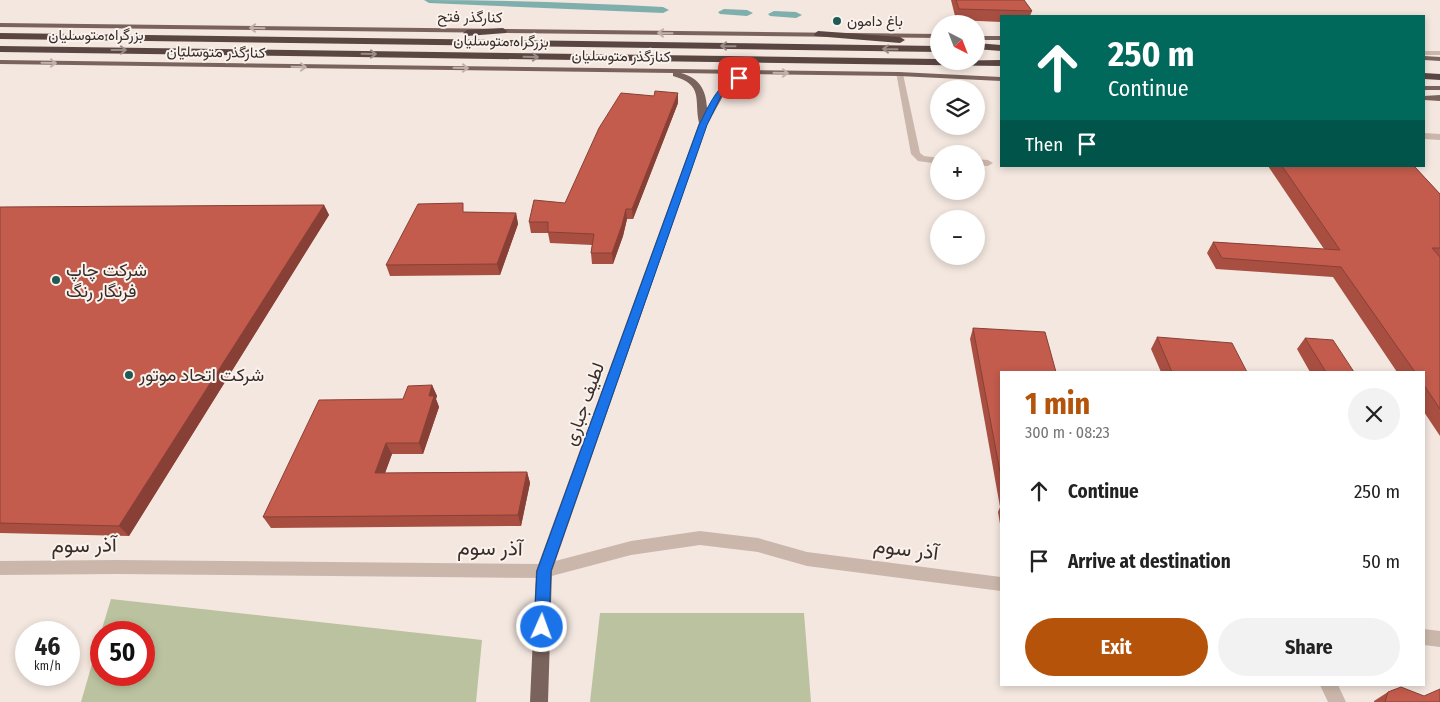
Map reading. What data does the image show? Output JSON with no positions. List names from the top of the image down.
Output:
{
  "streets": {
    "highway": ["بزرگراه متوسلیان"],
    "main road": ["کنارگذر فتح", "کنارگذر متوسلیان", "لطیف جباری"],
    "street": ["آذر سوم"]
  },
  "crossings": [
    ["لطیف جباری", "آذر سوم"]
  ],
  "one_way": ["کنارگذر فتح", "کنارگذر متوسلیان"],
  "places": ["باغ دامون", "شرکت چاپ فرنگار رنگ", "شرکت اتحاد موتور"],
  "north": "bottom right",
  "page": {
    "map_buttons": ["+", "−"],
    "turn": ["250 m", "Continue"],
    "then": "Then",
    "heading": ["1 min", "300 m · 08:23"],
    "list": [
      {
        "name": "Continue",
        "value": "250 m"
      },
      {
        "name": "Arrive at destination",
        "value": "50 m"
      }
    ],
    "buttons": ["Exit", "Share"],
    "speed": "46 km/h",
    "limit": "50"
  }
}
